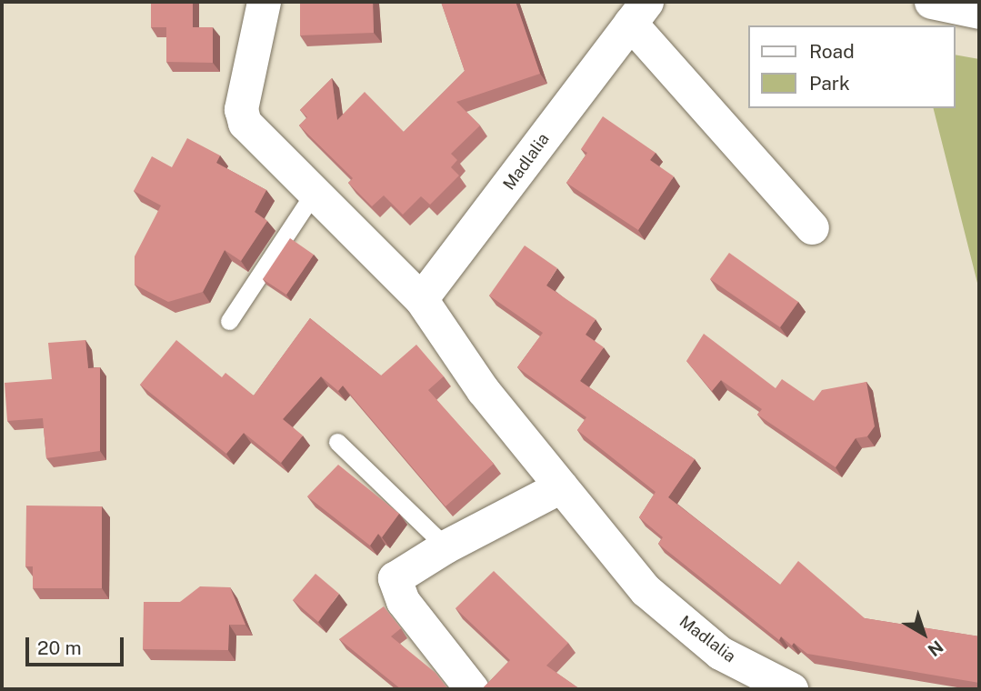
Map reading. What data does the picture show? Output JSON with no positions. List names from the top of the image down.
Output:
{
  "streets": {
    "street": ["Madlalia"]
  },
  "legend": ["Road", "Park"],
  "scale_bar": "20 m",
  "north": "bottom right"
}
